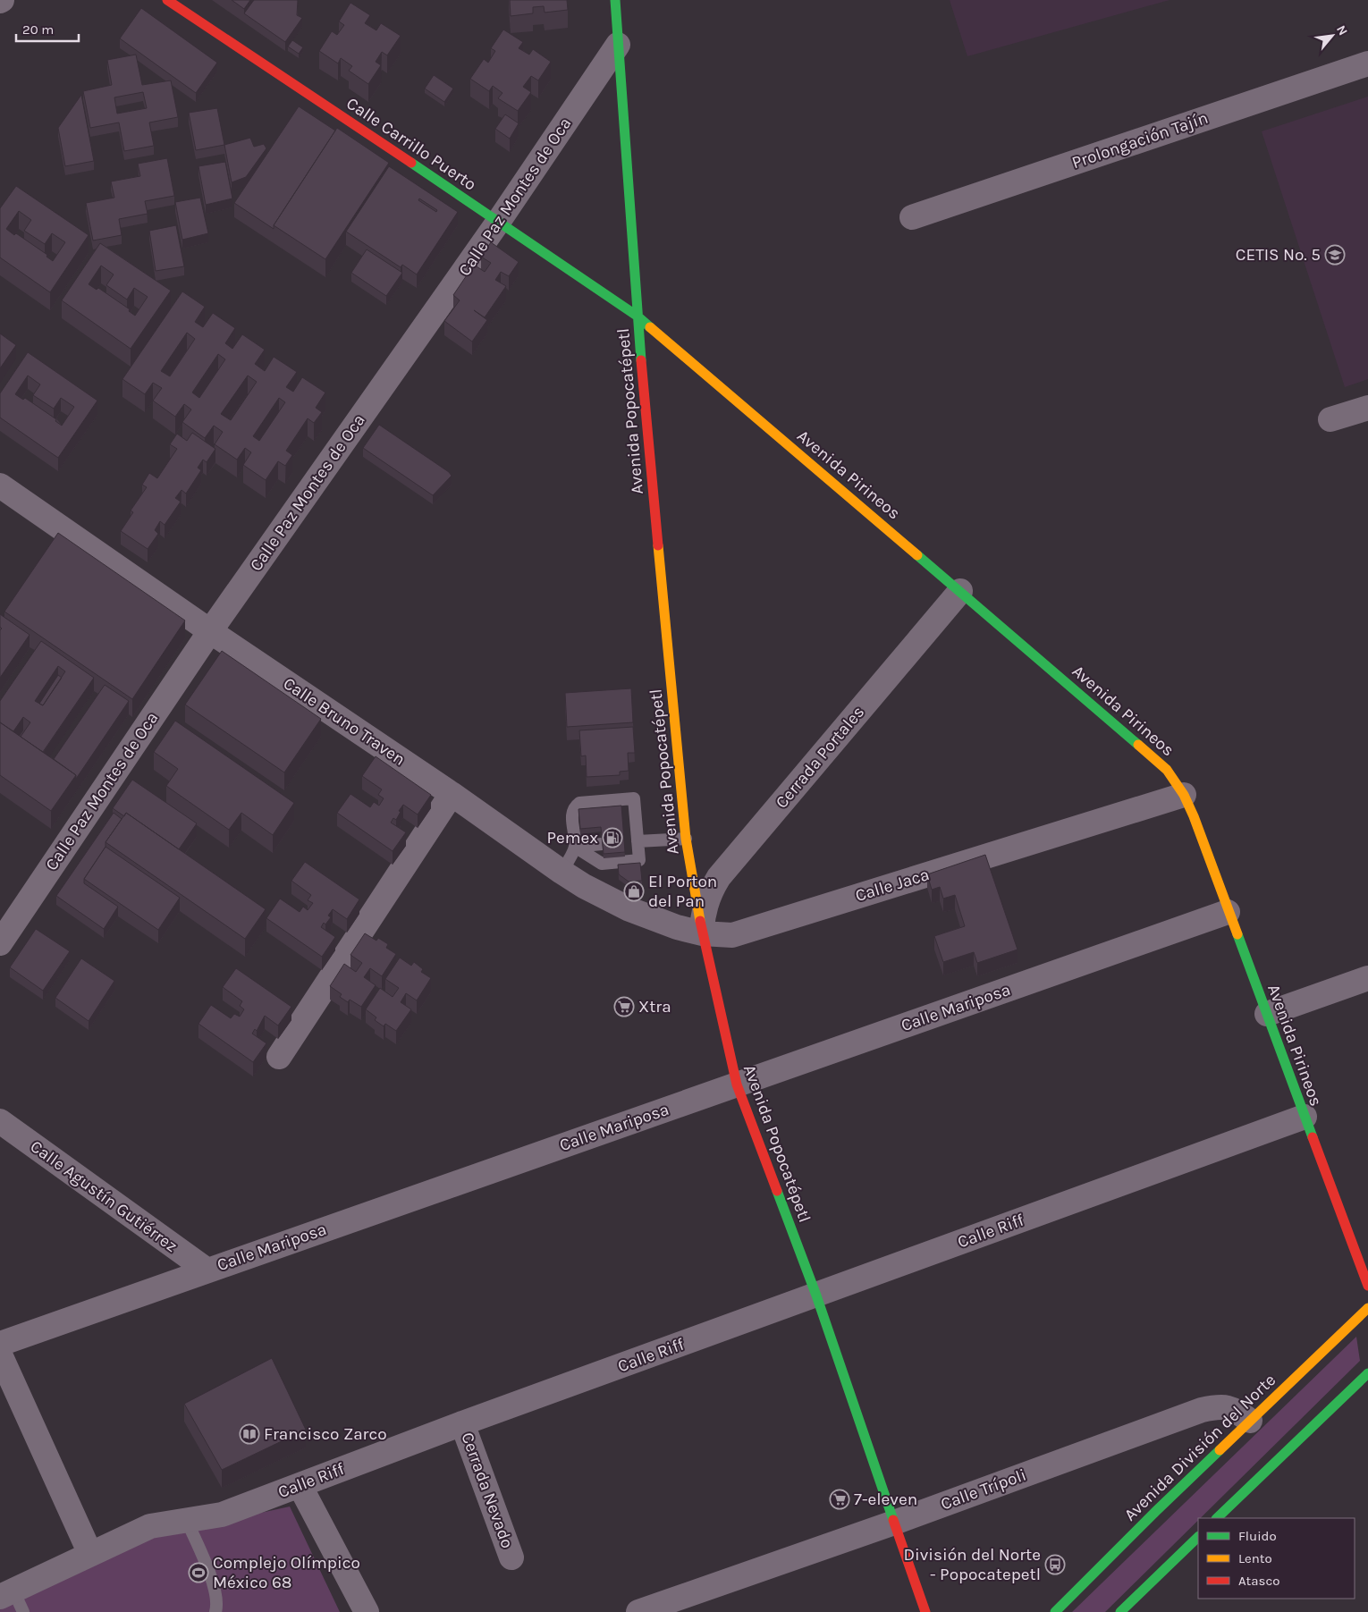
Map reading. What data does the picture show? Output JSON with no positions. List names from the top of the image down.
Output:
{
  "streets": {
    "main road": [
      "Calle Carrillo Puerto",
      "Avenida Popocatépetl",
      "Avenida Pirineos",
      "Avenida División del Norte"
    ],
    "street": [
      "Prolongación Tajín",
      "Calle Paz Montes de Oca",
      "Calle Bruno Traven",
      "Cerrada Portales",
      "Calle Jaca",
      "Calle Mariposa",
      "Calle Agustín Gutiérrez",
      "Calle Riff",
      "Calle Trípoli",
      "Cerrada Nevado"
    ]
  },
  "crossings": [
    ["Calle Carrillo Puerto", "Calle Paz Montes de Oca"],
    ["Calle Carrillo Puerto", "Avenida Popocatépetl"],
    ["Calle Carrillo Puerto", "Avenida Pirineos"],
    ["Calle Paz Montes de Oca", "Avenida Popocatépetl"],
    ["Calle Paz Montes de Oca", "Calle Bruno Traven"],
    ["Avenida Popocatépetl", "Avenida Pirineos"],
    ["Avenida Popocatépetl", "Calle Bruno Traven"],
    ["Avenida Popocatépetl", "Cerrada Portales"],
    ["Avenida Popocatépetl", "Calle Jaca"],
    ["Avenida Popocatépetl", "Calle Mariposa"],
    ["Avenida Popocatépetl", "Calle Riff"],
    ["Avenida Popocatépetl", "Calle Trípoli"],
    ["Avenida Pirineos", "Cerrada Portales"],
    ["Avenida Pirineos", "Calle Jaca"],
    ["Avenida Pirineos", "Calle Mariposa"],
    ["Avenida Pirineos", "Calle Riff"],
    ["Calle Bruno Traven", "Cerrada Portales"],
    ["Calle Bruno Traven", "Calle Jaca"],
    ["Cerrada Portales", "Calle Jaca"],
    ["Calle Mariposa", "Calle Agustín Gutiérrez"],
    ["Calle Riff", "Cerrada Nevado"],
    ["Avenida División del Norte", "Calle Trípoli"]
  ],
  "places": {
    "school or university": ["CETIS No. 5"],
    "fuel station": ["Pemex"],
    "shop": ["El Porton del Pan"],
    "supermarket": ["Xtra", "7-eleven"],
    "library": ["Francisco Zarco"],
    "bus stop": ["División del Norte - Popocatepetl"],
    "sports": ["Complejo Olímpico México 68"]
  },
  "legend": ["Fluido", "Lento", "Atasco"],
  "scale_bar": "20 m",
  "north": "top right"
}
